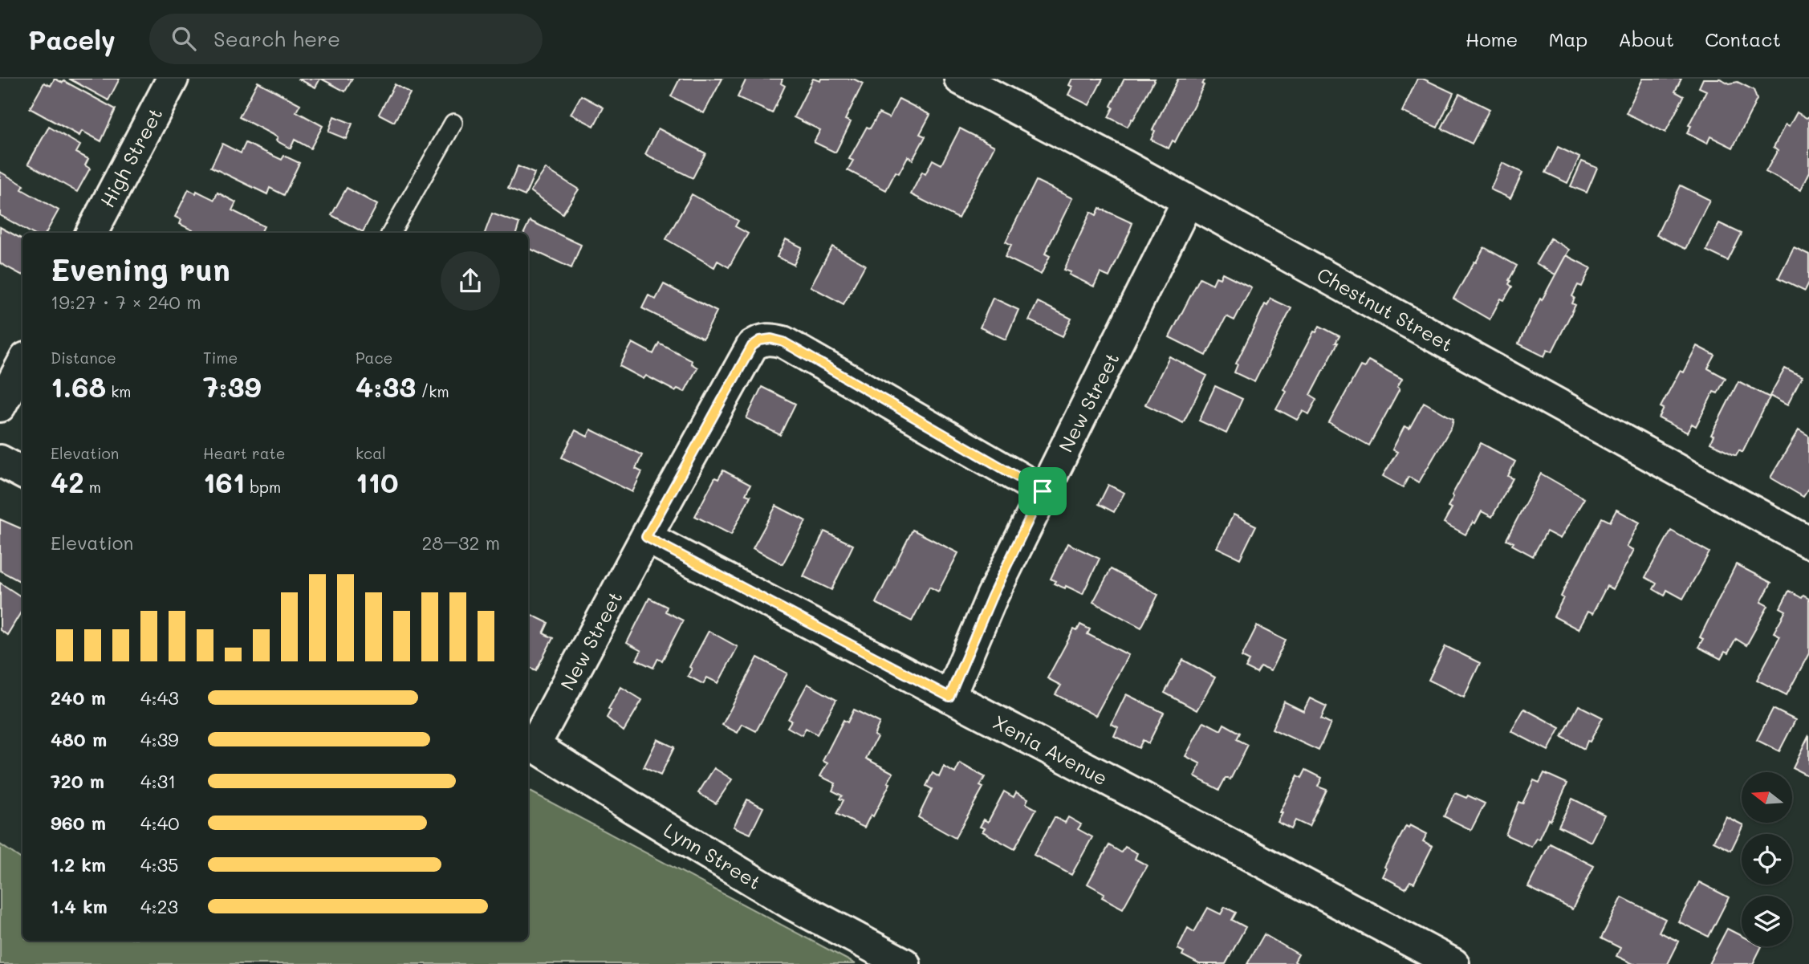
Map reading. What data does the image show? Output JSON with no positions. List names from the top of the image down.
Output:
{
  "streets": {
    "street": [
      "High Street",
      "Chestnut Street",
      "New Street",
      "Xenia Avenue",
      "Lynn Street"
    ]
  },
  "crossings": [
    ["Chestnut Street", "New Street"],
    ["New Street", "Xenia Avenue"],
    ["New Street", "Lynn Street"]
  ],
  "north": "left",
  "page": {
    "header": "Pacely",
    "search": "Search here",
    "nav": [
      "Home",
      "Map",
      "About",
      "Contact"
    ],
    "heading": ["Evening run", "19:27 · 7 × 240 m"],
    "stats": [
      ["Distance", "1.68 km"],
      ["Time", "7:39"],
      ["Pace", "4:33 /km"],
      ["Elevation", "42 m"],
      ["Heart rate", "161 bpm"],
      ["kcal", "110"]
    ],
    "chart": ["Elevation", "28–32 m"],
    "list": [
      {
        "name": "240 m",
        "note": "4:43"
      },
      {
        "name": "480 m",
        "note": "4:39"
      },
      {
        "name": "720 m",
        "note": "4:31"
      },
      {
        "name": "960 m",
        "note": "4:40"
      },
      {
        "name": "1.2 km",
        "note": "4:35"
      },
      {
        "name": "1.4 km",
        "note": "4:23"
      }
    ]
  }
}
